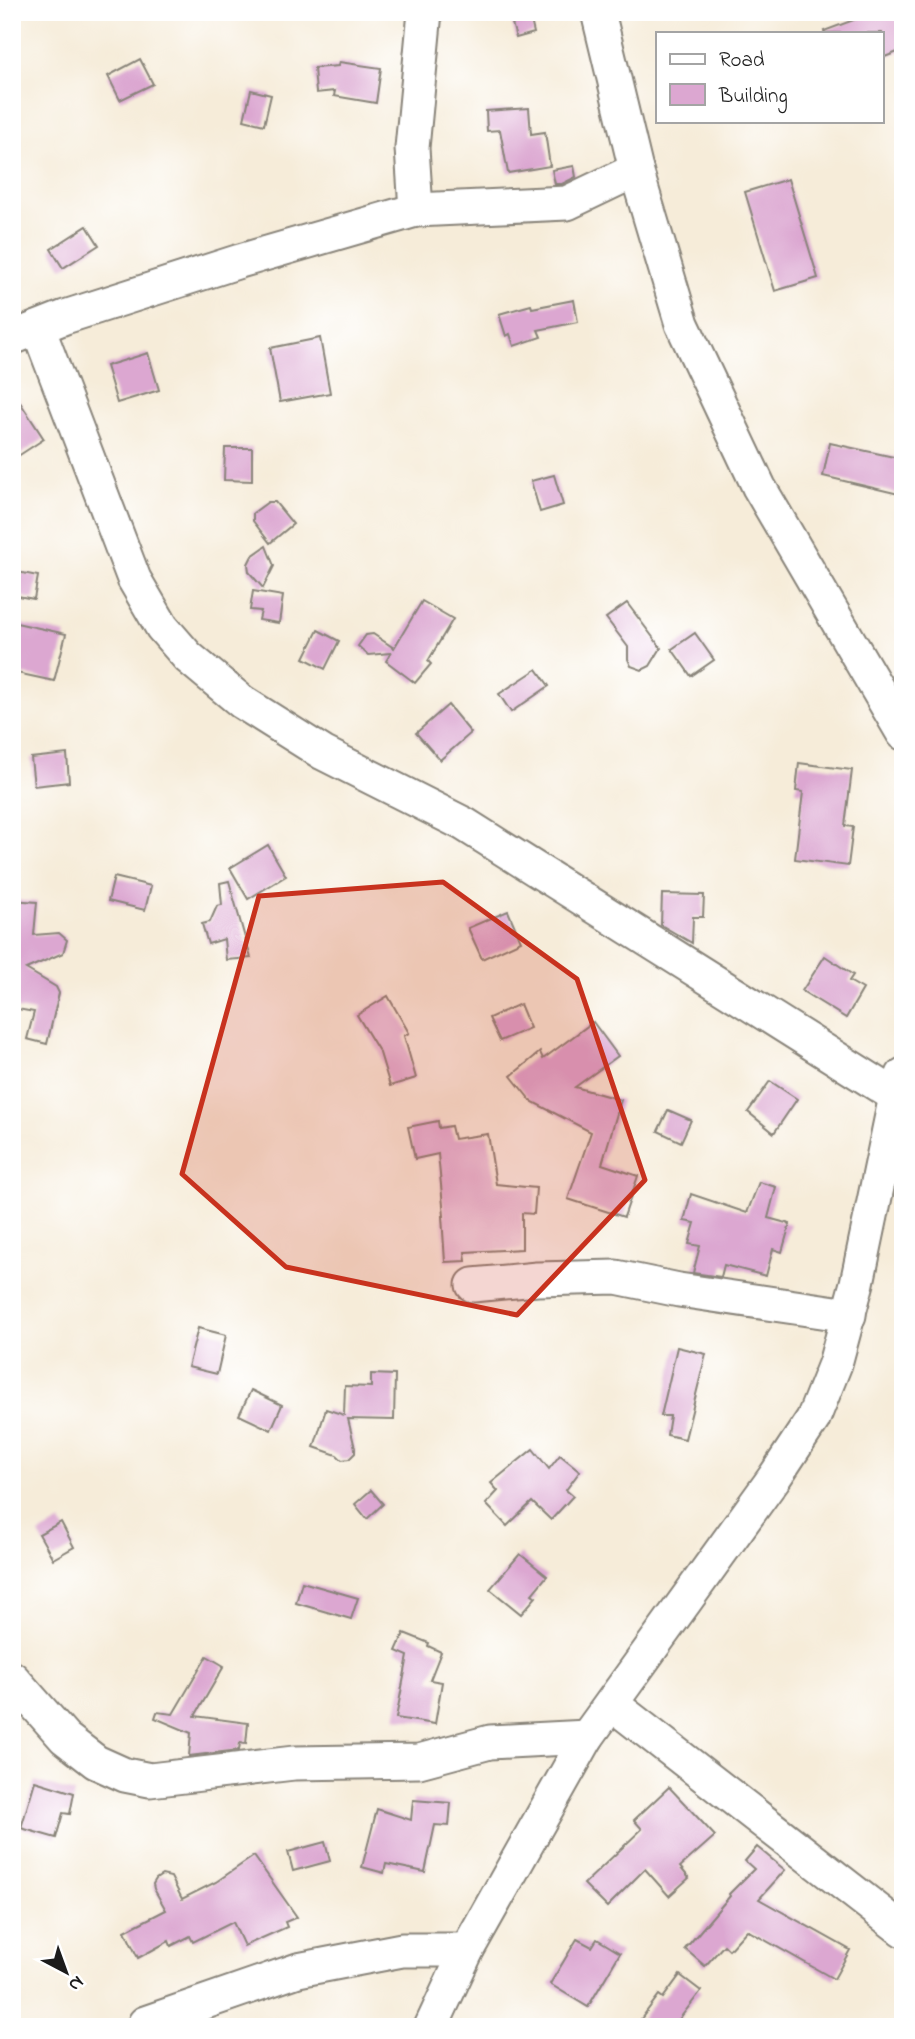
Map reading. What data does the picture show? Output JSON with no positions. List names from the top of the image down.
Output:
{
  "legend": ["Road", "Building"],
  "north": "bottom right"
}
